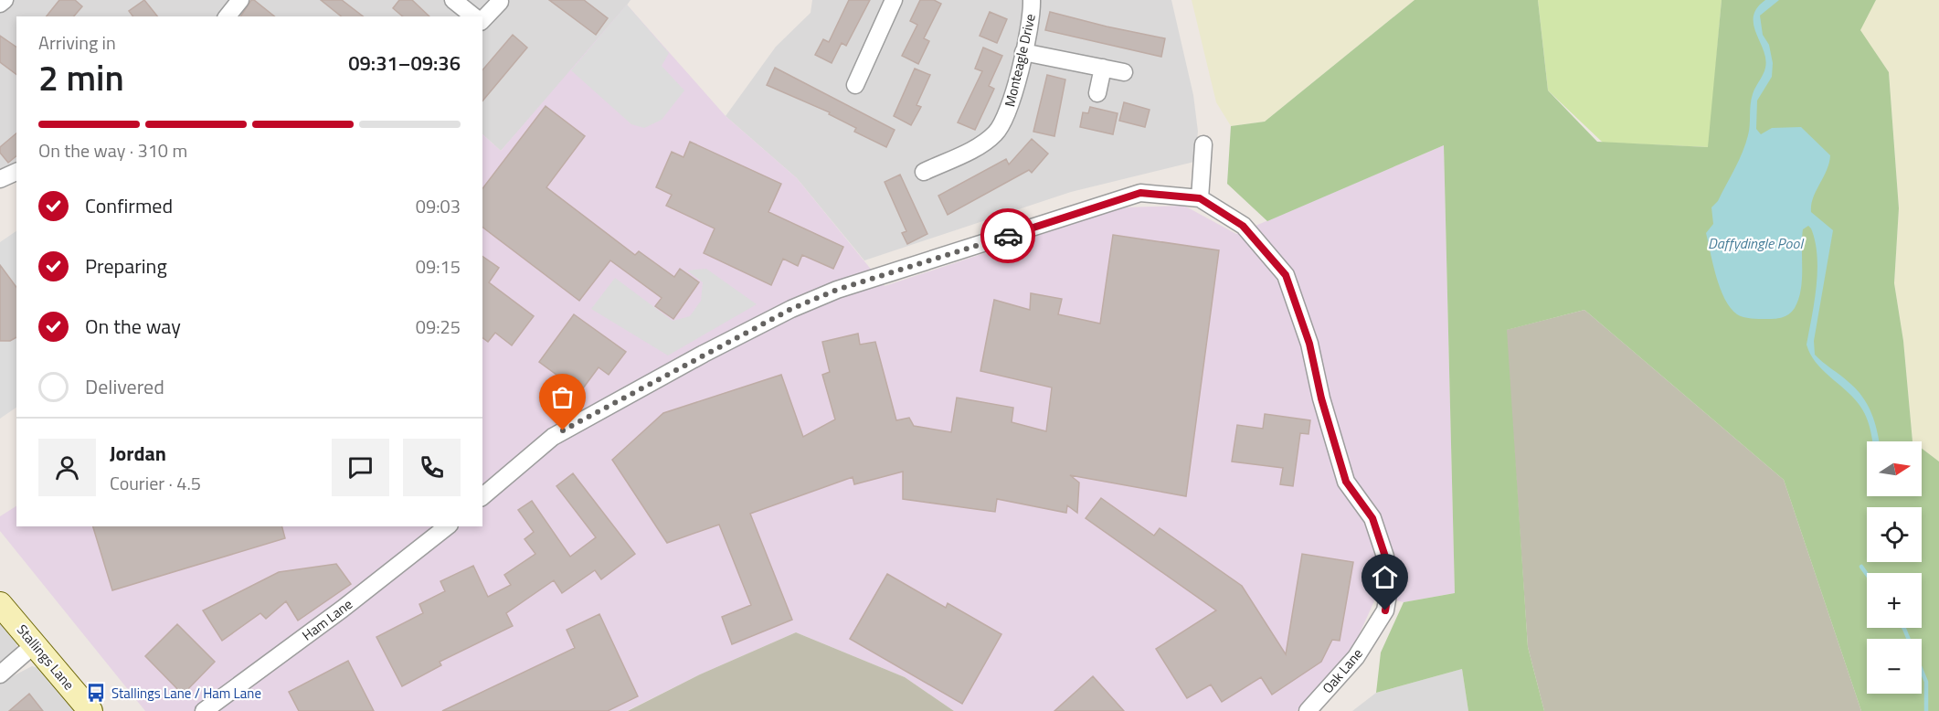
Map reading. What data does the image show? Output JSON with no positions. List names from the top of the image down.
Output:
{
  "streets": {
    "main road": ["Stallings Lane"],
    "street": ["Monteagle Drive", "Ham Lane", "Oak Lane"]
  },
  "water": ["Daffydingle Pool"],
  "places": {
    "bus stop": ["Stallings Lane / Ham Lane"]
  },
  "north": "right",
  "page": {
    "heading": ["2 min", "Arriving in", "09:31–09:36"],
    "panel": ["Jordan", "Courier · 4.5"],
    "bar": "On the way · 310 m",
    "list": [
      ["Confirmed", "09:03"],
      ["Preparing", "09:15"],
      ["On the way", "09:25"],
      "Delivered"
    ],
    "map_buttons": ["+", "−"]
  }
}
